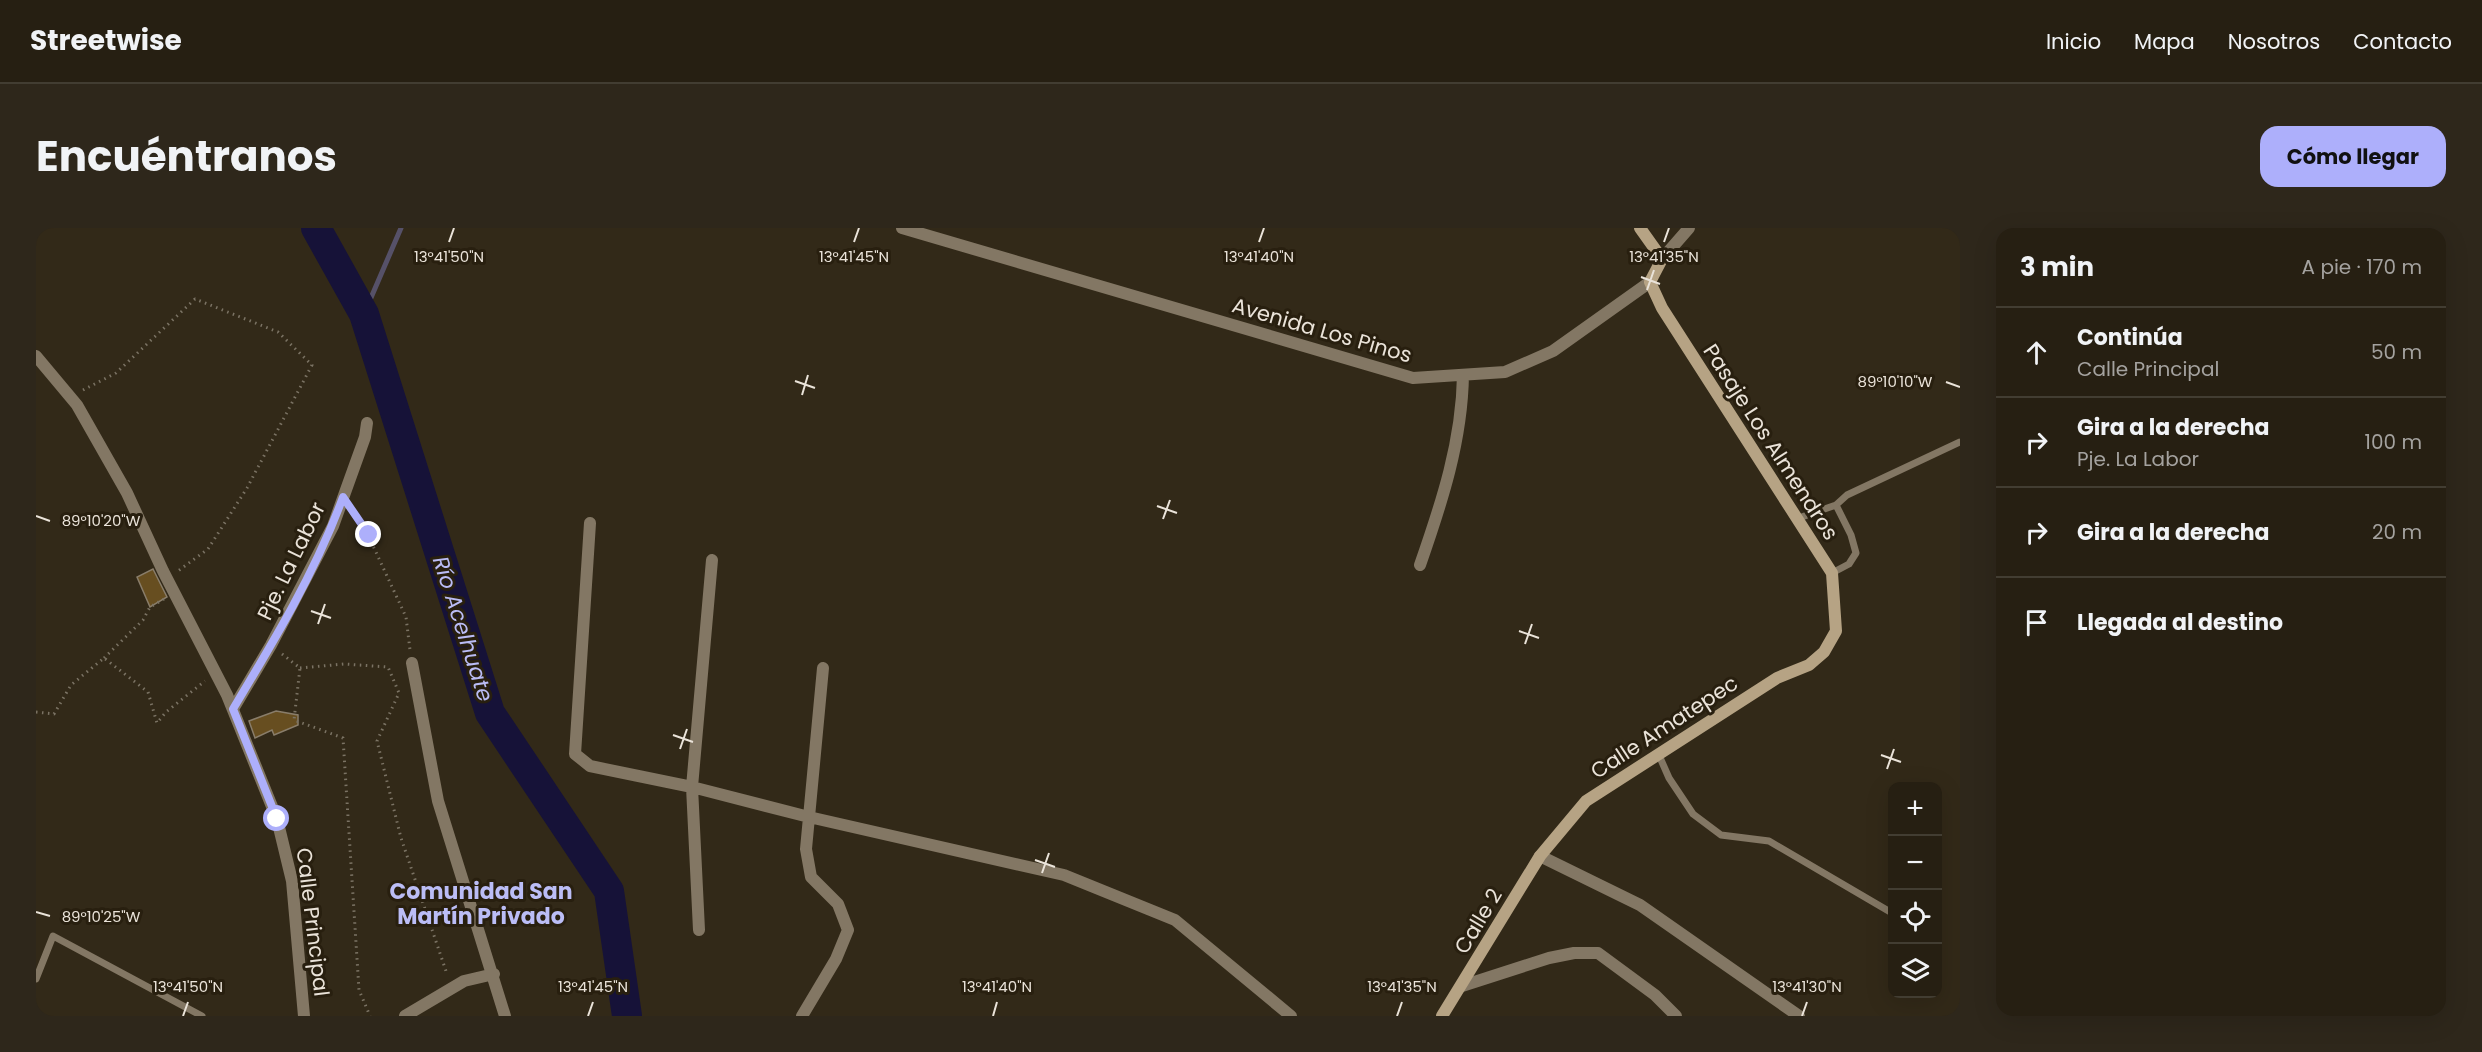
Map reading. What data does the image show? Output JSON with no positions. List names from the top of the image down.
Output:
{
  "streets": {
    "street": [
      "Avenida Los Pinos",
      "Pasaje Los Almendros",
      "Pje. La Labor",
      "Calle Amatepec",
      "Calle 2",
      "Calle Principal"
    ]
  },
  "crossings": [
    ["Avenida Los Pinos", "Pasaje Los Almendros"],
    ["Pasaje Los Almendros", "Calle Amatepec"],
    ["Pje. La Labor", "Calle Principal"],
    ["Calle Amatepec", "Calle 2"]
  ],
  "districts": ["Comunidad San Martín Privado"],
  "water": ["Río Acelhuate"],
  "page": {
    "header": "Streetwise",
    "nav": [
      "Inicio",
      "Mapa",
      "Nosotros",
      "Contacto"
    ],
    "title": "Encuéntranos",
    "buttons": "Cómo llegar",
    "heading": ["3 min", "A pie · 170 m"],
    "list": [
      ["Continúa", "Calle Principal", "50 m"],
      ["Gira a la derecha", "Pje. La Labor", "100 m"],
      ["Gira a la derecha", "20 m"],
      "Llegada al destino"
    ],
    "map_buttons": ["+", "−"]
  },
  "coordinates": [
    "13°41'50\"N",
    "13°41'45\"N",
    "13°41'40\"N",
    "13°41'35\"N",
    "89°10'10\"W",
    "89°10'20\"W",
    "89°10'25\"W",
    "13°41'30\"N"
  ]
}
